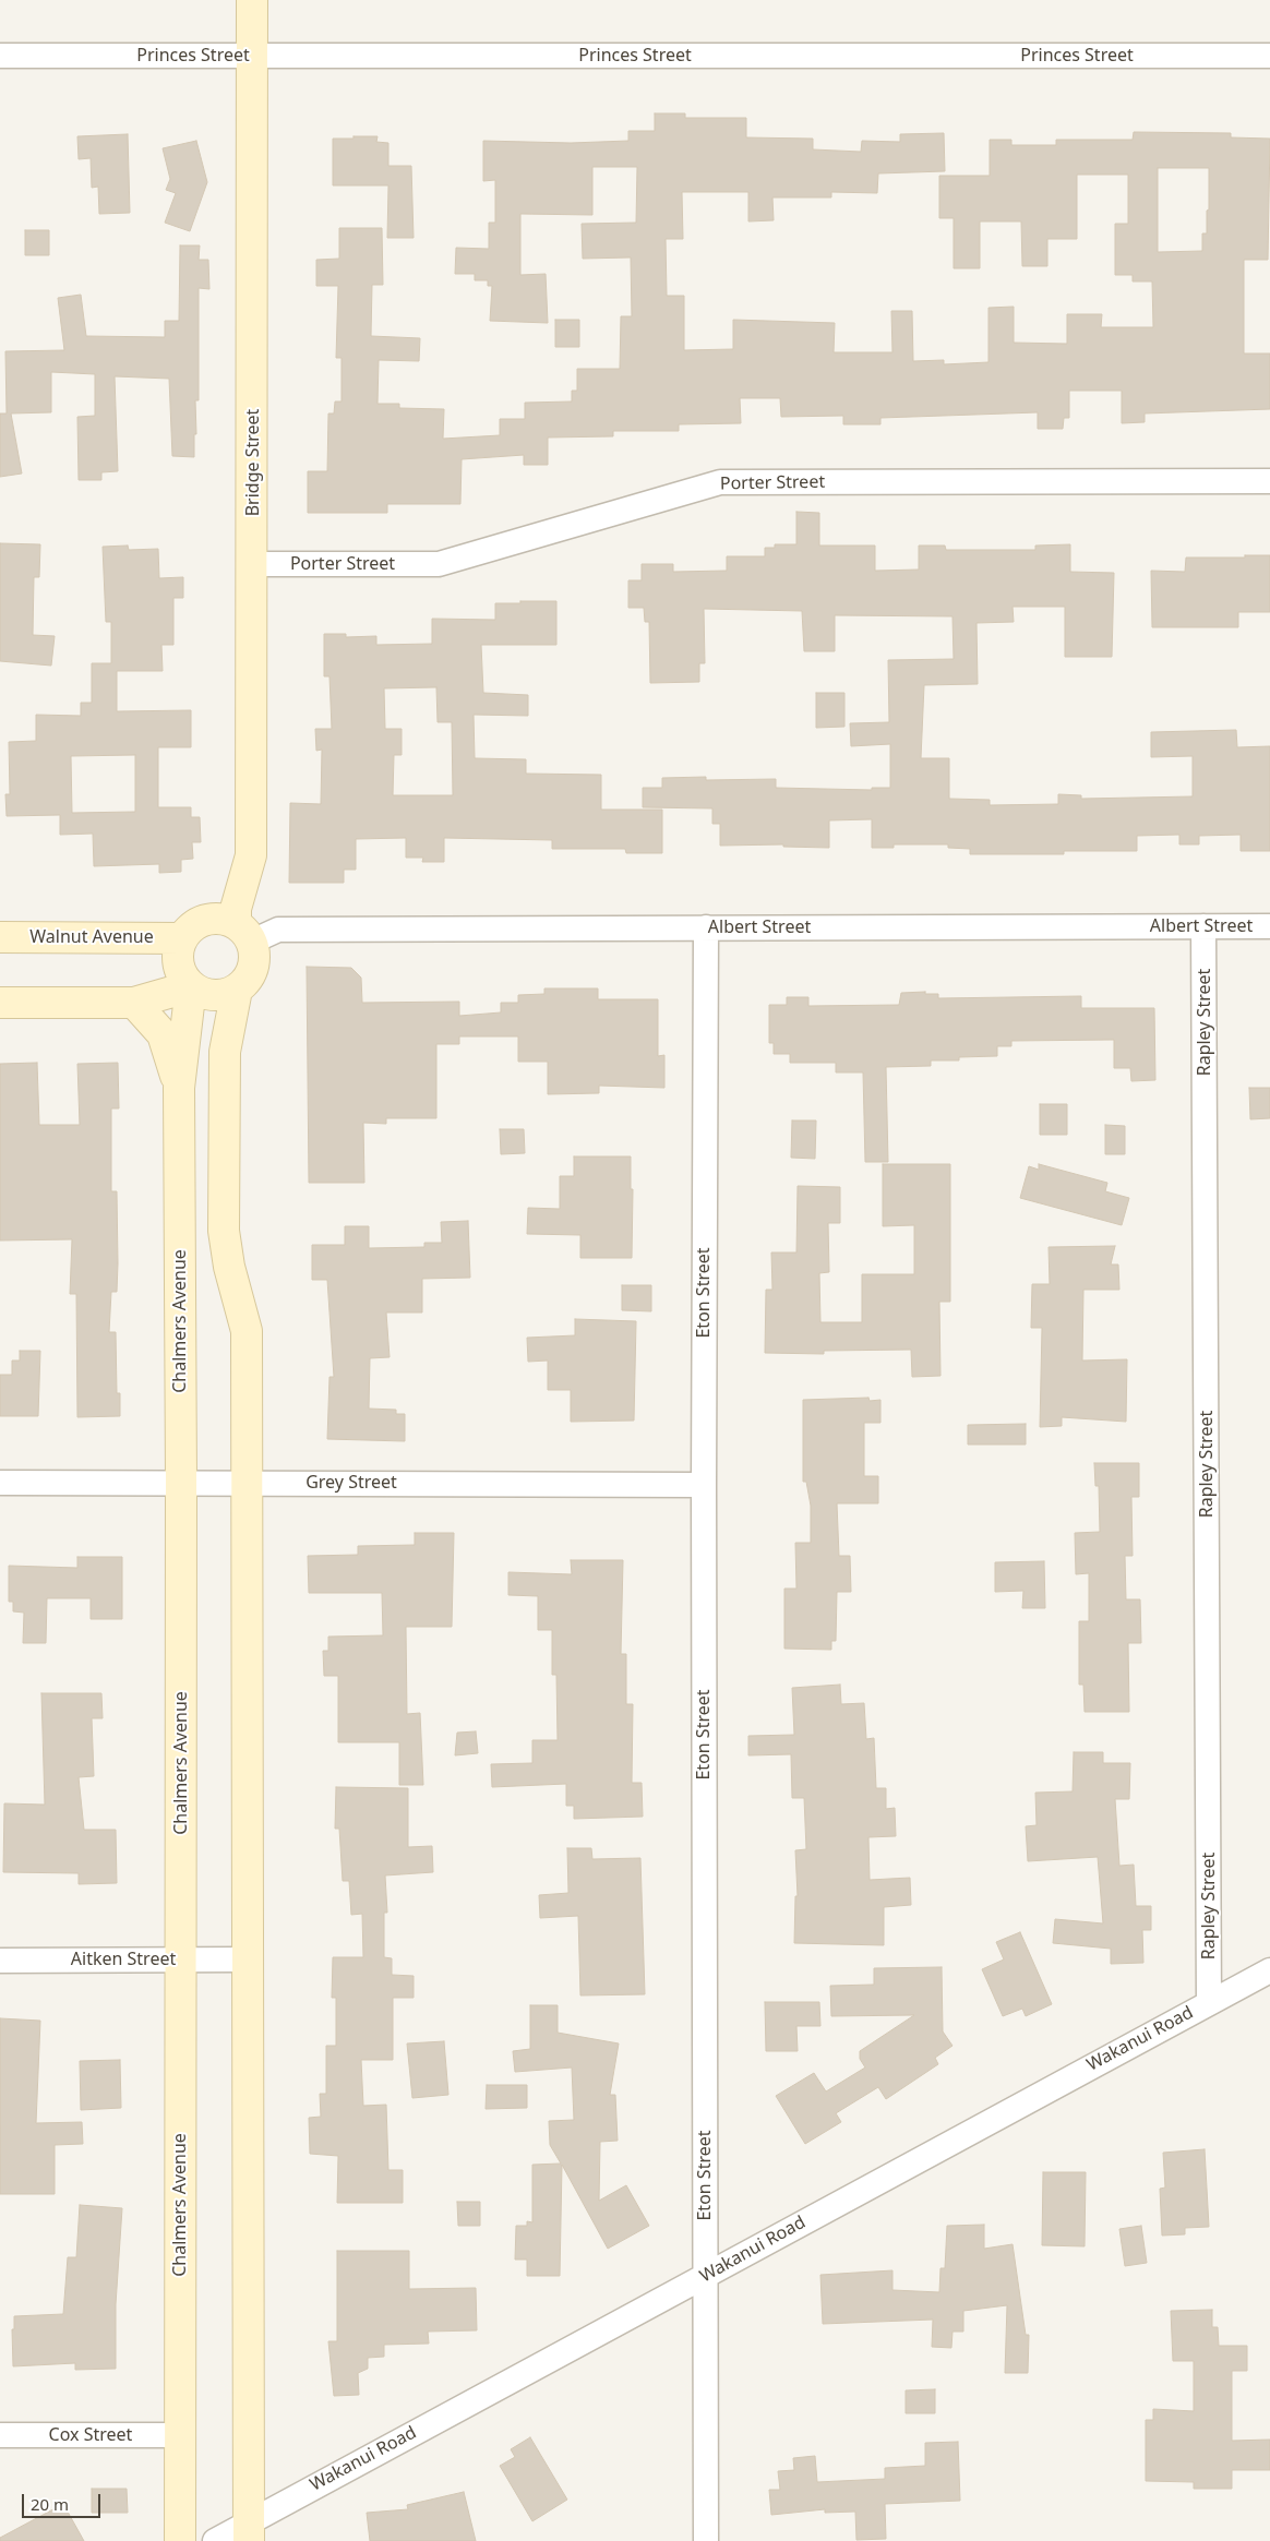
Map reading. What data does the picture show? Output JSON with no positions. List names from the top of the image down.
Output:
{
  "streets": {
    "street": [
      "Princes Street",
      "Bridge Street",
      "Porter Street",
      "Albert Street",
      "Walnut Avenue",
      "Rapley Street",
      "Eton Street",
      "Chalmers Avenue",
      "Grey Street",
      "Aitken Street",
      "Wakanui Road",
      "Cox Street"
    ]
  },
  "crossings": [
    ["Princes Street", "Bridge Street"],
    ["Bridge Street", "Porter Street"],
    ["Bridge Street", "Albert Street"],
    ["Bridge Street", "Walnut Avenue"],
    ["Bridge Street", "Chalmers Avenue"],
    ["Albert Street", "Walnut Avenue"],
    ["Albert Street", "Rapley Street"],
    ["Albert Street", "Eton Street"],
    ["Albert Street", "Chalmers Avenue"],
    ["Walnut Avenue", "Chalmers Avenue"],
    ["Rapley Street", "Wakanui Road"],
    ["Eton Street", "Grey Street"],
    ["Eton Street", "Wakanui Road"],
    ["Chalmers Avenue", "Grey Street"],
    ["Chalmers Avenue", "Aitken Street"],
    ["Chalmers Avenue", "Cox Street"]
  ],
  "scale_bar": "20 m"
}
